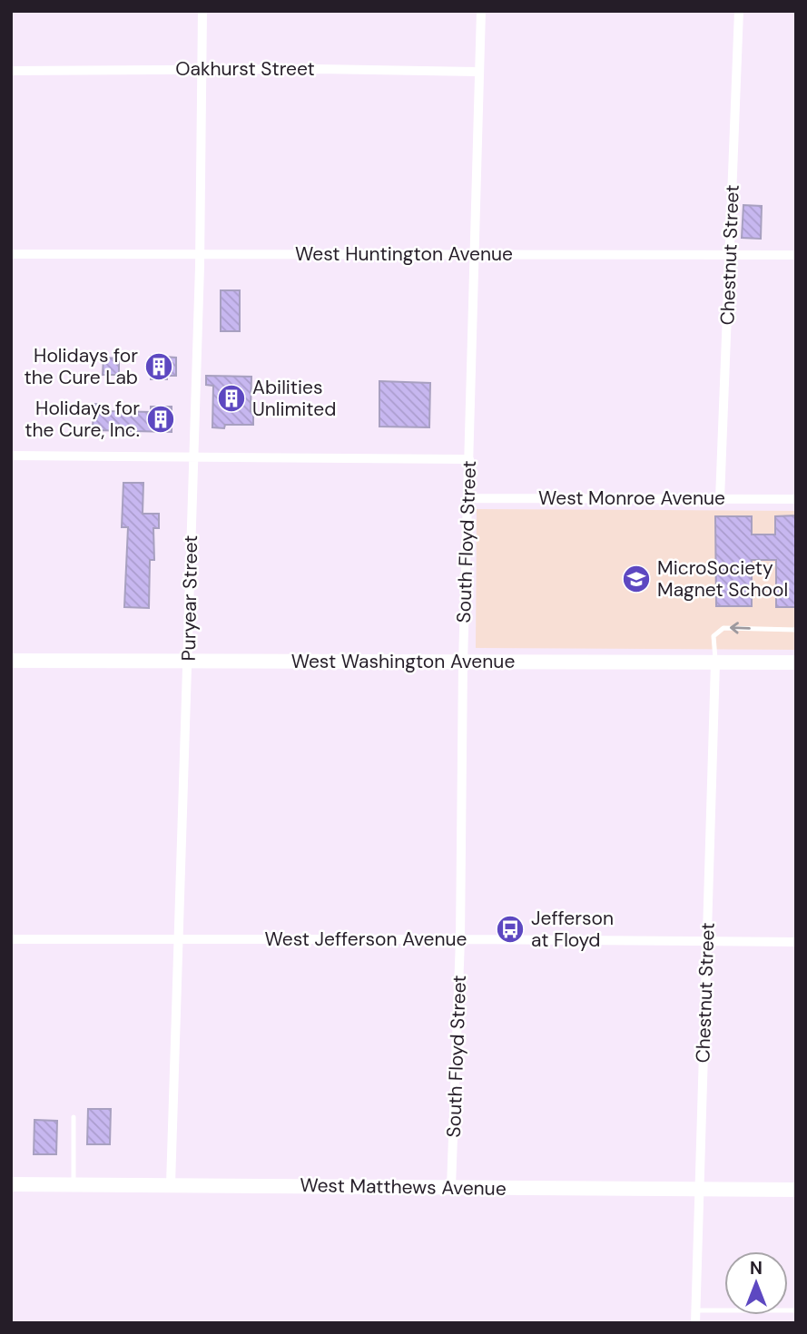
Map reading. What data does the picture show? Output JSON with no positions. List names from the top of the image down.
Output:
{
  "streets": {
    "street": [
      "Oakhurst Street",
      "West Huntington Avenue",
      "Chestnut Street",
      "West Monroe Avenue",
      "South Floyd Street",
      "Puryear Street",
      "West Washington Avenue",
      "West Jefferson Avenue",
      "West Matthews Avenue"
    ]
  },
  "crossings": [
    ["Oakhurst Street", "South Floyd Street"],
    ["Oakhurst Street", "Puryear Street"],
    ["West Huntington Avenue", "Chestnut Street"],
    ["West Huntington Avenue", "South Floyd Street"],
    ["West Huntington Avenue", "Puryear Street"],
    ["Chestnut Street", "West Monroe Avenue"],
    ["Chestnut Street", "West Washington Avenue"],
    ["Chestnut Street", "West Jefferson Avenue"],
    ["Chestnut Street", "West Matthews Avenue"],
    ["West Monroe Avenue", "South Floyd Street"],
    ["South Floyd Street", "West Washington Avenue"],
    ["South Floyd Street", "West Jefferson Avenue"],
    ["South Floyd Street", "West Matthews Avenue"],
    ["Puryear Street", "West Washington Avenue"],
    ["Puryear Street", "West Jefferson Avenue"],
    ["Puryear Street", "West Matthews Avenue"]
  ],
  "places": {
    "building": ["Holidays for the Cure Lab", "Abilities Unlimited", "Holidays for the Cure, Inc."],
    "school or university": ["MicroSociety Magnet School"],
    "bus stop": ["Jefferson at Floyd"]
  },
  "north": "top"
}
